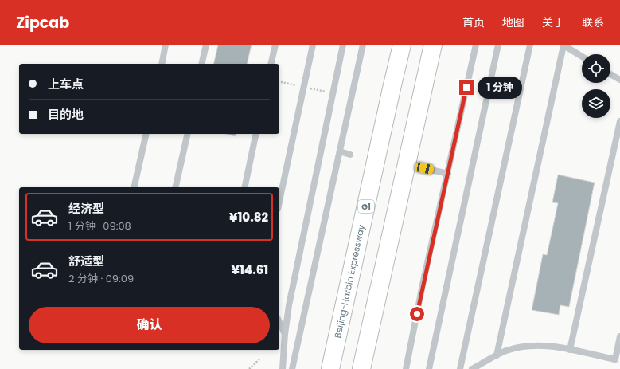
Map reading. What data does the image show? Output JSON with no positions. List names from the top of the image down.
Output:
{
  "streets": {
    "highway": ["G1", "Beijing-Harbin Expressway"]
  },
  "page": {
    "header": "Zipcab",
    "nav": [
      "首页",
      "地图",
      "关于",
      "联系"
    ],
    "banner": ["上车点", "目的地"],
    "bubble": "1 分钟",
    "list": [
      {
        "name": "经济型",
        "note": "1 分钟 · 09:08",
        "value": "¥10.82"
      },
      {
        "name": "舒适型",
        "note": "2 分钟 · 09:09",
        "value": "¥14.61"
      }
    ],
    "buttons": "确认"
  }
}
